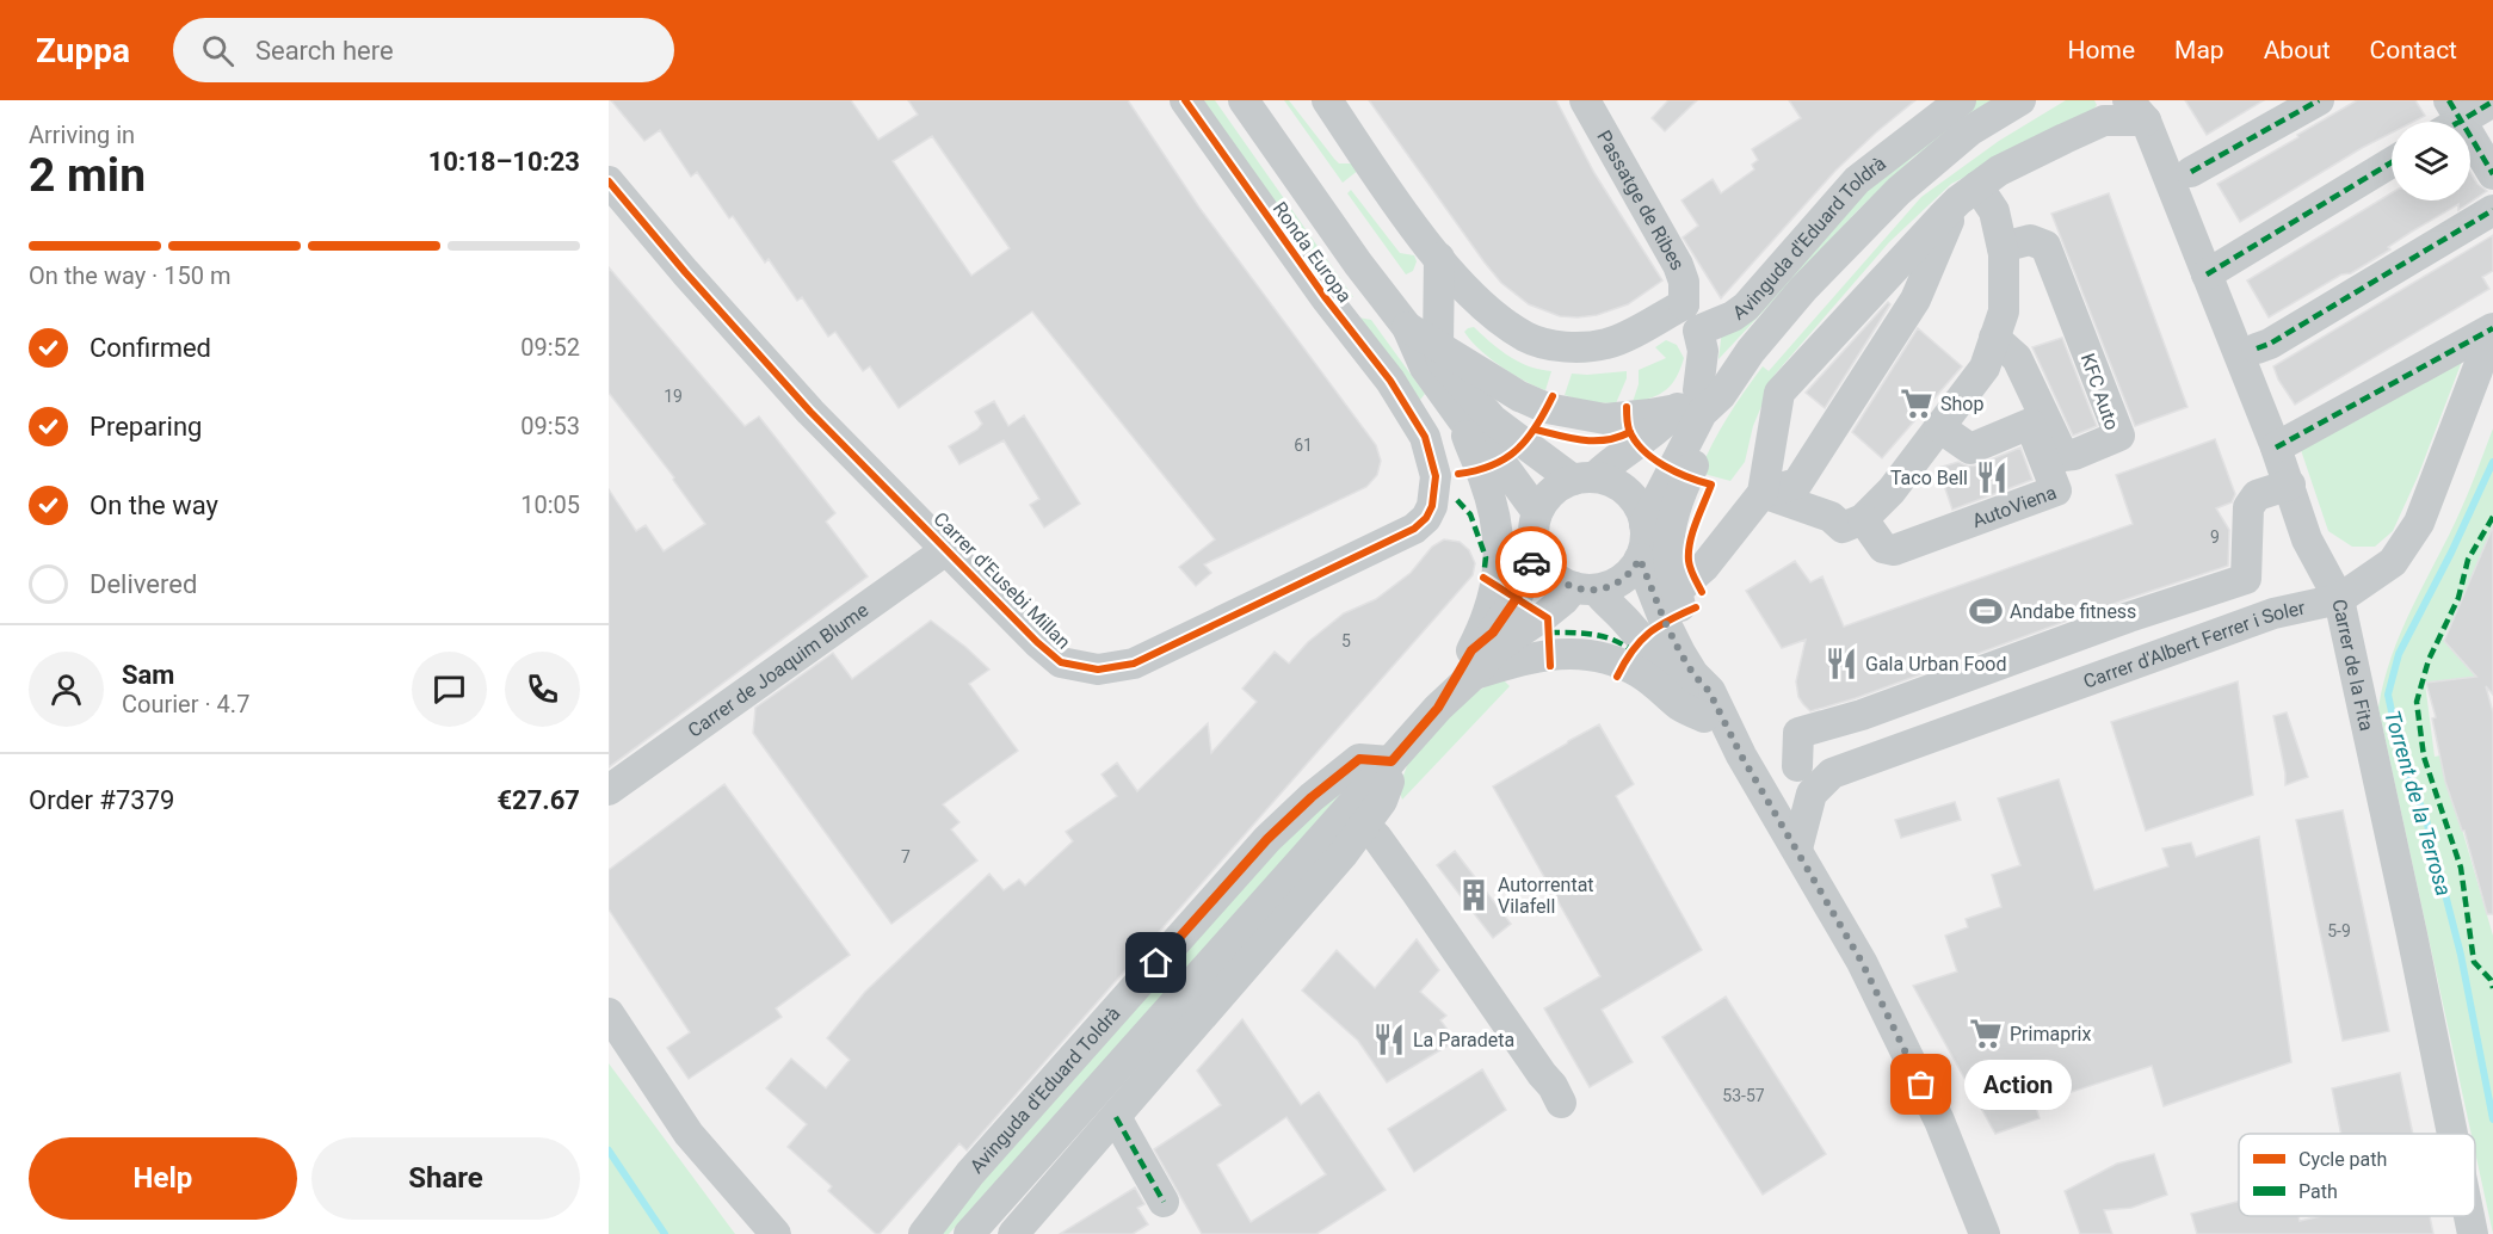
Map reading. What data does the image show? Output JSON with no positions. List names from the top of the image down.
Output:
{
  "streets": {
    "street": [
      "Passatge de Ribes",
      "Avinguda d'Eduard Toldrà",
      "Ronda Europa",
      "KFC Auto",
      "AutoViena",
      "Carrer d'Eusebi Millan",
      "Carrer d'Albert Ferrer i Soler",
      "Carrer de la Fita",
      "Carrer de Joaquim Blume"
    ]
  },
  "crossings": [
    ["Passatge de Ribes", "Avinguda d'Eduard Toldrà"],
    ["Avinguda d'Eduard Toldrà", "Ronda Europa"],
    ["Ronda Europa", "Carrer d'Eusebi Millan"],
    ["Carrer d'Eusebi Millan", "Carrer de Joaquim Blume"],
    ["Carrer d'Albert Ferrer i Soler", "Carrer de la Fita"]
  ],
  "water": ["Torrent de la Terrosa"],
  "places": {
    "supermarket": ["Shop", "Primaprix"],
    "restaurant": ["Taco Bell", "Gala Urban Food", "La Paradeta"],
    "sports": ["Andabe fitness"],
    "building": ["Autorrentat Vilafell"],
    "other": ["Action"]
  },
  "house_numbers": [
    "19",
    "61",
    "9",
    "5",
    "7",
    "5-9",
    "53-57"
  ],
  "legend": ["Cycle path", "Path"],
  "page": {
    "header": "Zuppa",
    "search": "Search here",
    "nav": [
      "Home",
      "Map",
      "About",
      "Contact"
    ],
    "heading": ["2 min", "Arriving in", "10:18–10:23"],
    "panel": [
      "Sam",
      "Courier · 4.7",
      "Order #7379",
      "€27.67"
    ],
    "bar": "On the way · 150 m",
    "list": [
      ["Confirmed", "09:52"],
      ["Preparing", "09:53"],
      ["On the way", "10:05"],
      "Delivered"
    ],
    "bubble": "Action",
    "buttons": ["Help", "Share"]
  }
}
